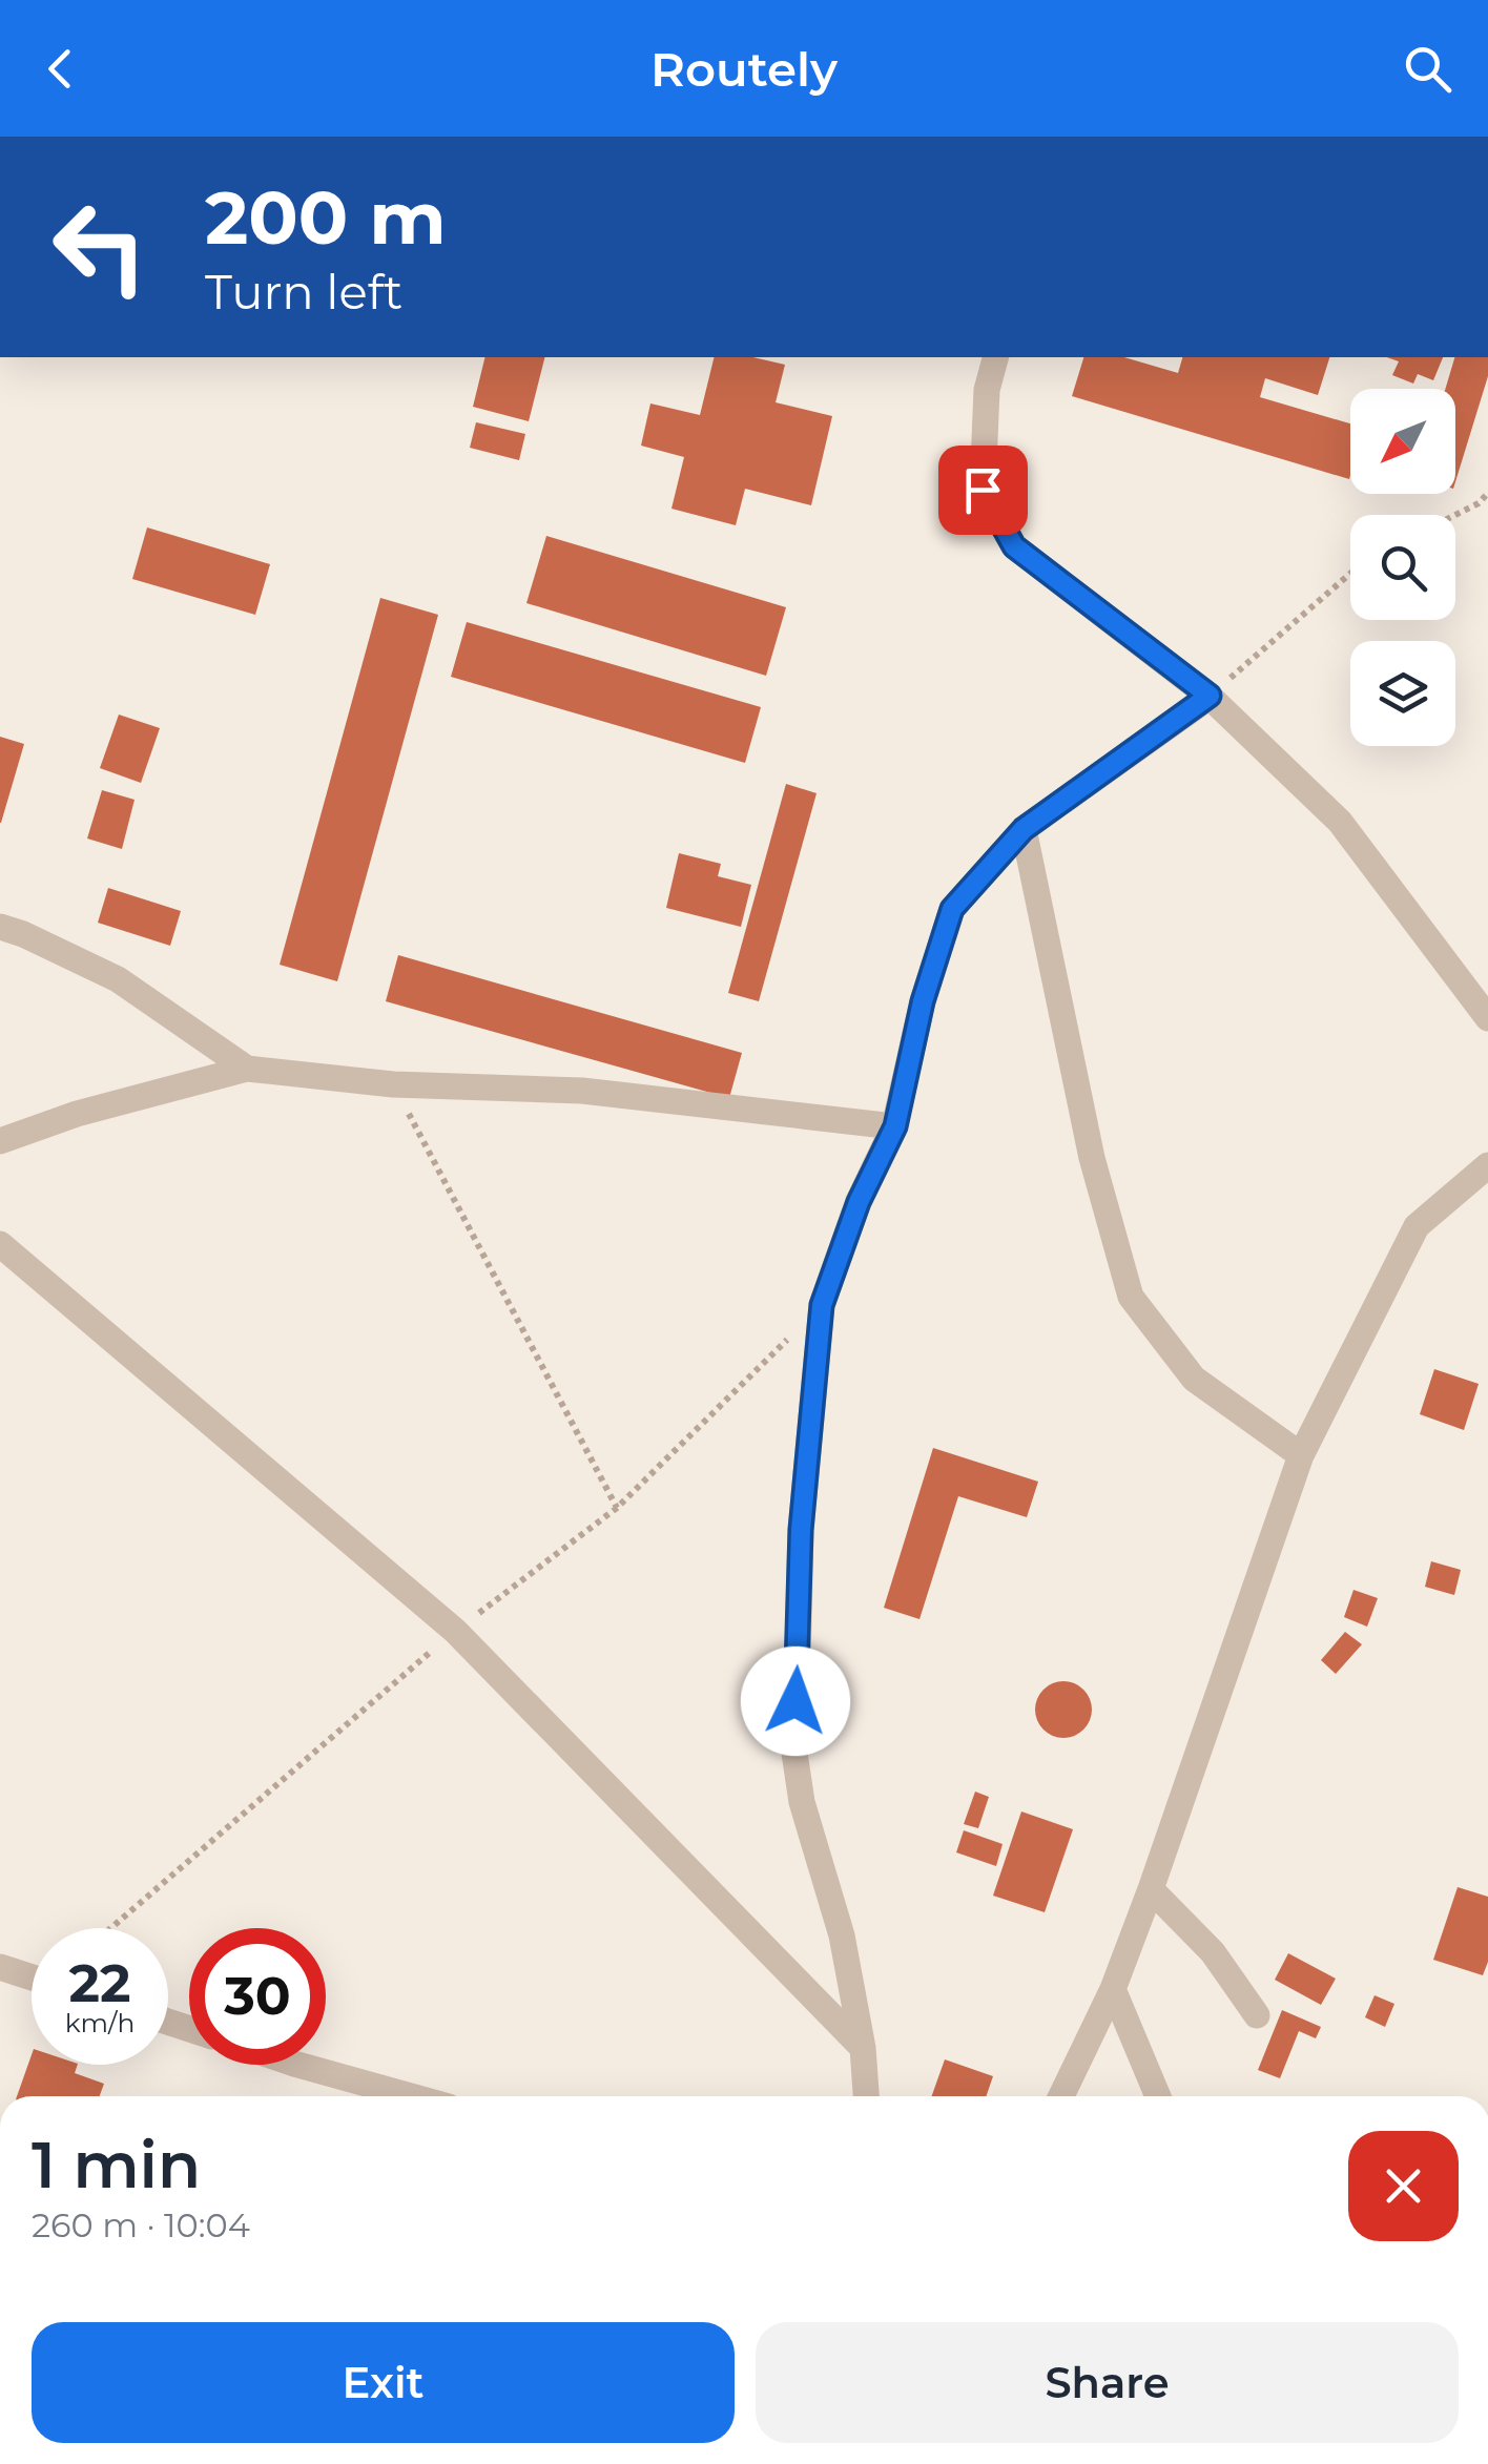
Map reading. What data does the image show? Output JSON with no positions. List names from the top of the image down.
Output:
{
  "north": "bottom left",
  "page": {
    "header": "Routely",
    "turn": ["200 m", "Turn left"],
    "speed": "22 km/h",
    "limit": "30",
    "heading": ["1 min", "260 m · 10:04"],
    "buttons": ["Exit", "Share"]
  }
}
